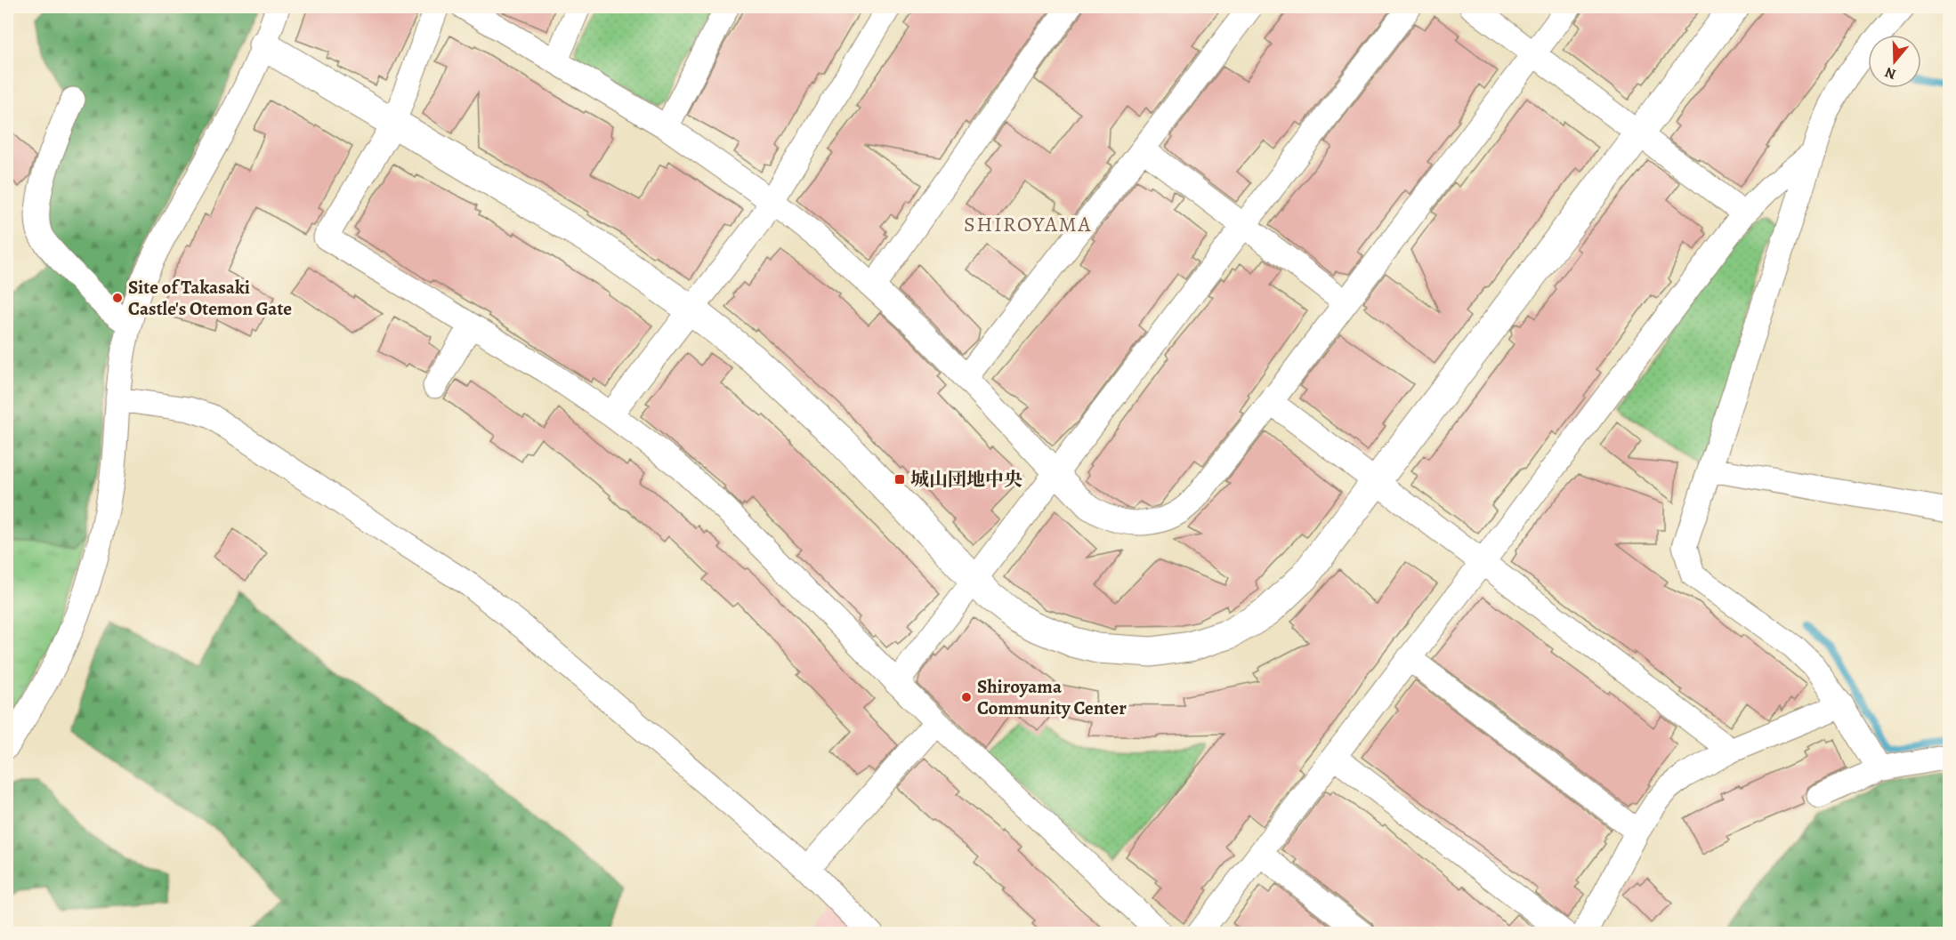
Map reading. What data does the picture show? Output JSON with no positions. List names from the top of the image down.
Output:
{
  "districts": ["SHIROYAMA"],
  "places": {
    "other": ["Site of Takasaki Castle's Otemon Gate", "Shiroyama Community Center"],
    "transit": ["城山団地中央"]
  },
  "north": "bottom"
}
